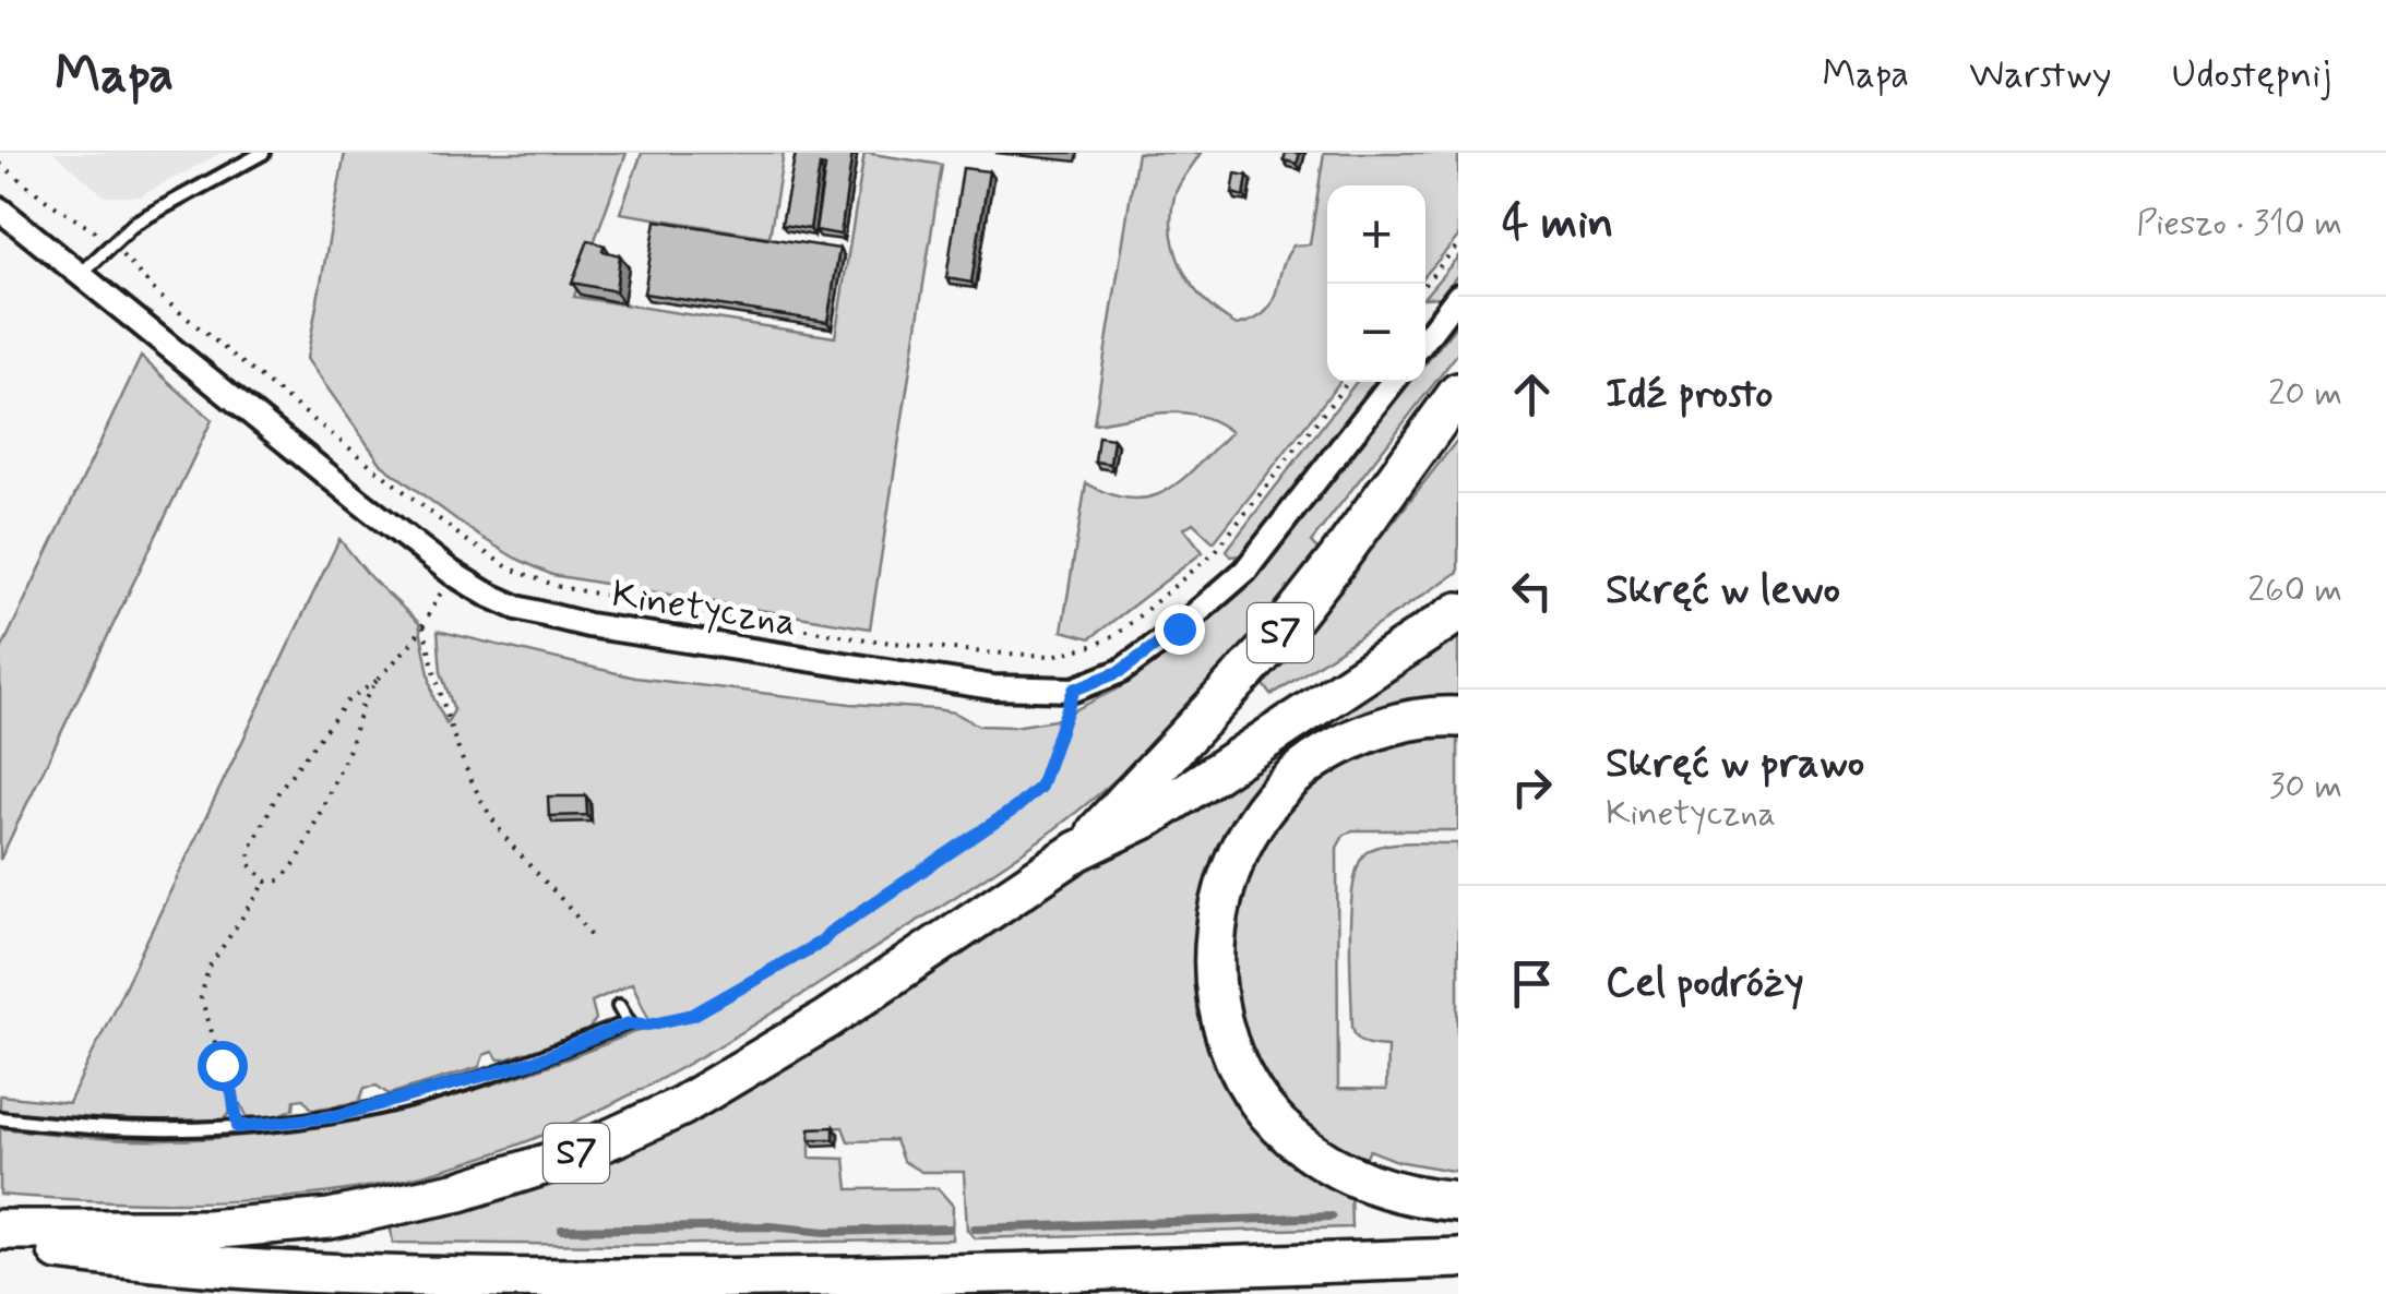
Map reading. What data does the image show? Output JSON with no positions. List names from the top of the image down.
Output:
{
  "streets": {
    "highway": ["S7"],
    "street": ["Kinetyczna"]
  },
  "page": {
    "header": "Mapa",
    "nav": ["Mapa", "Warstwy", "Udostępnij"],
    "heading": ["4 min", "Pieszo · 310 m"],
    "map_buttons": ["+", "−"],
    "list": [
      ["Idź prosto", "20 m"],
      ["Skręć w lewo", "260 m"],
      ["Skręć w prawo", "Kinetyczna", "30 m"],
      "Cel podróży"
    ]
  }
}
